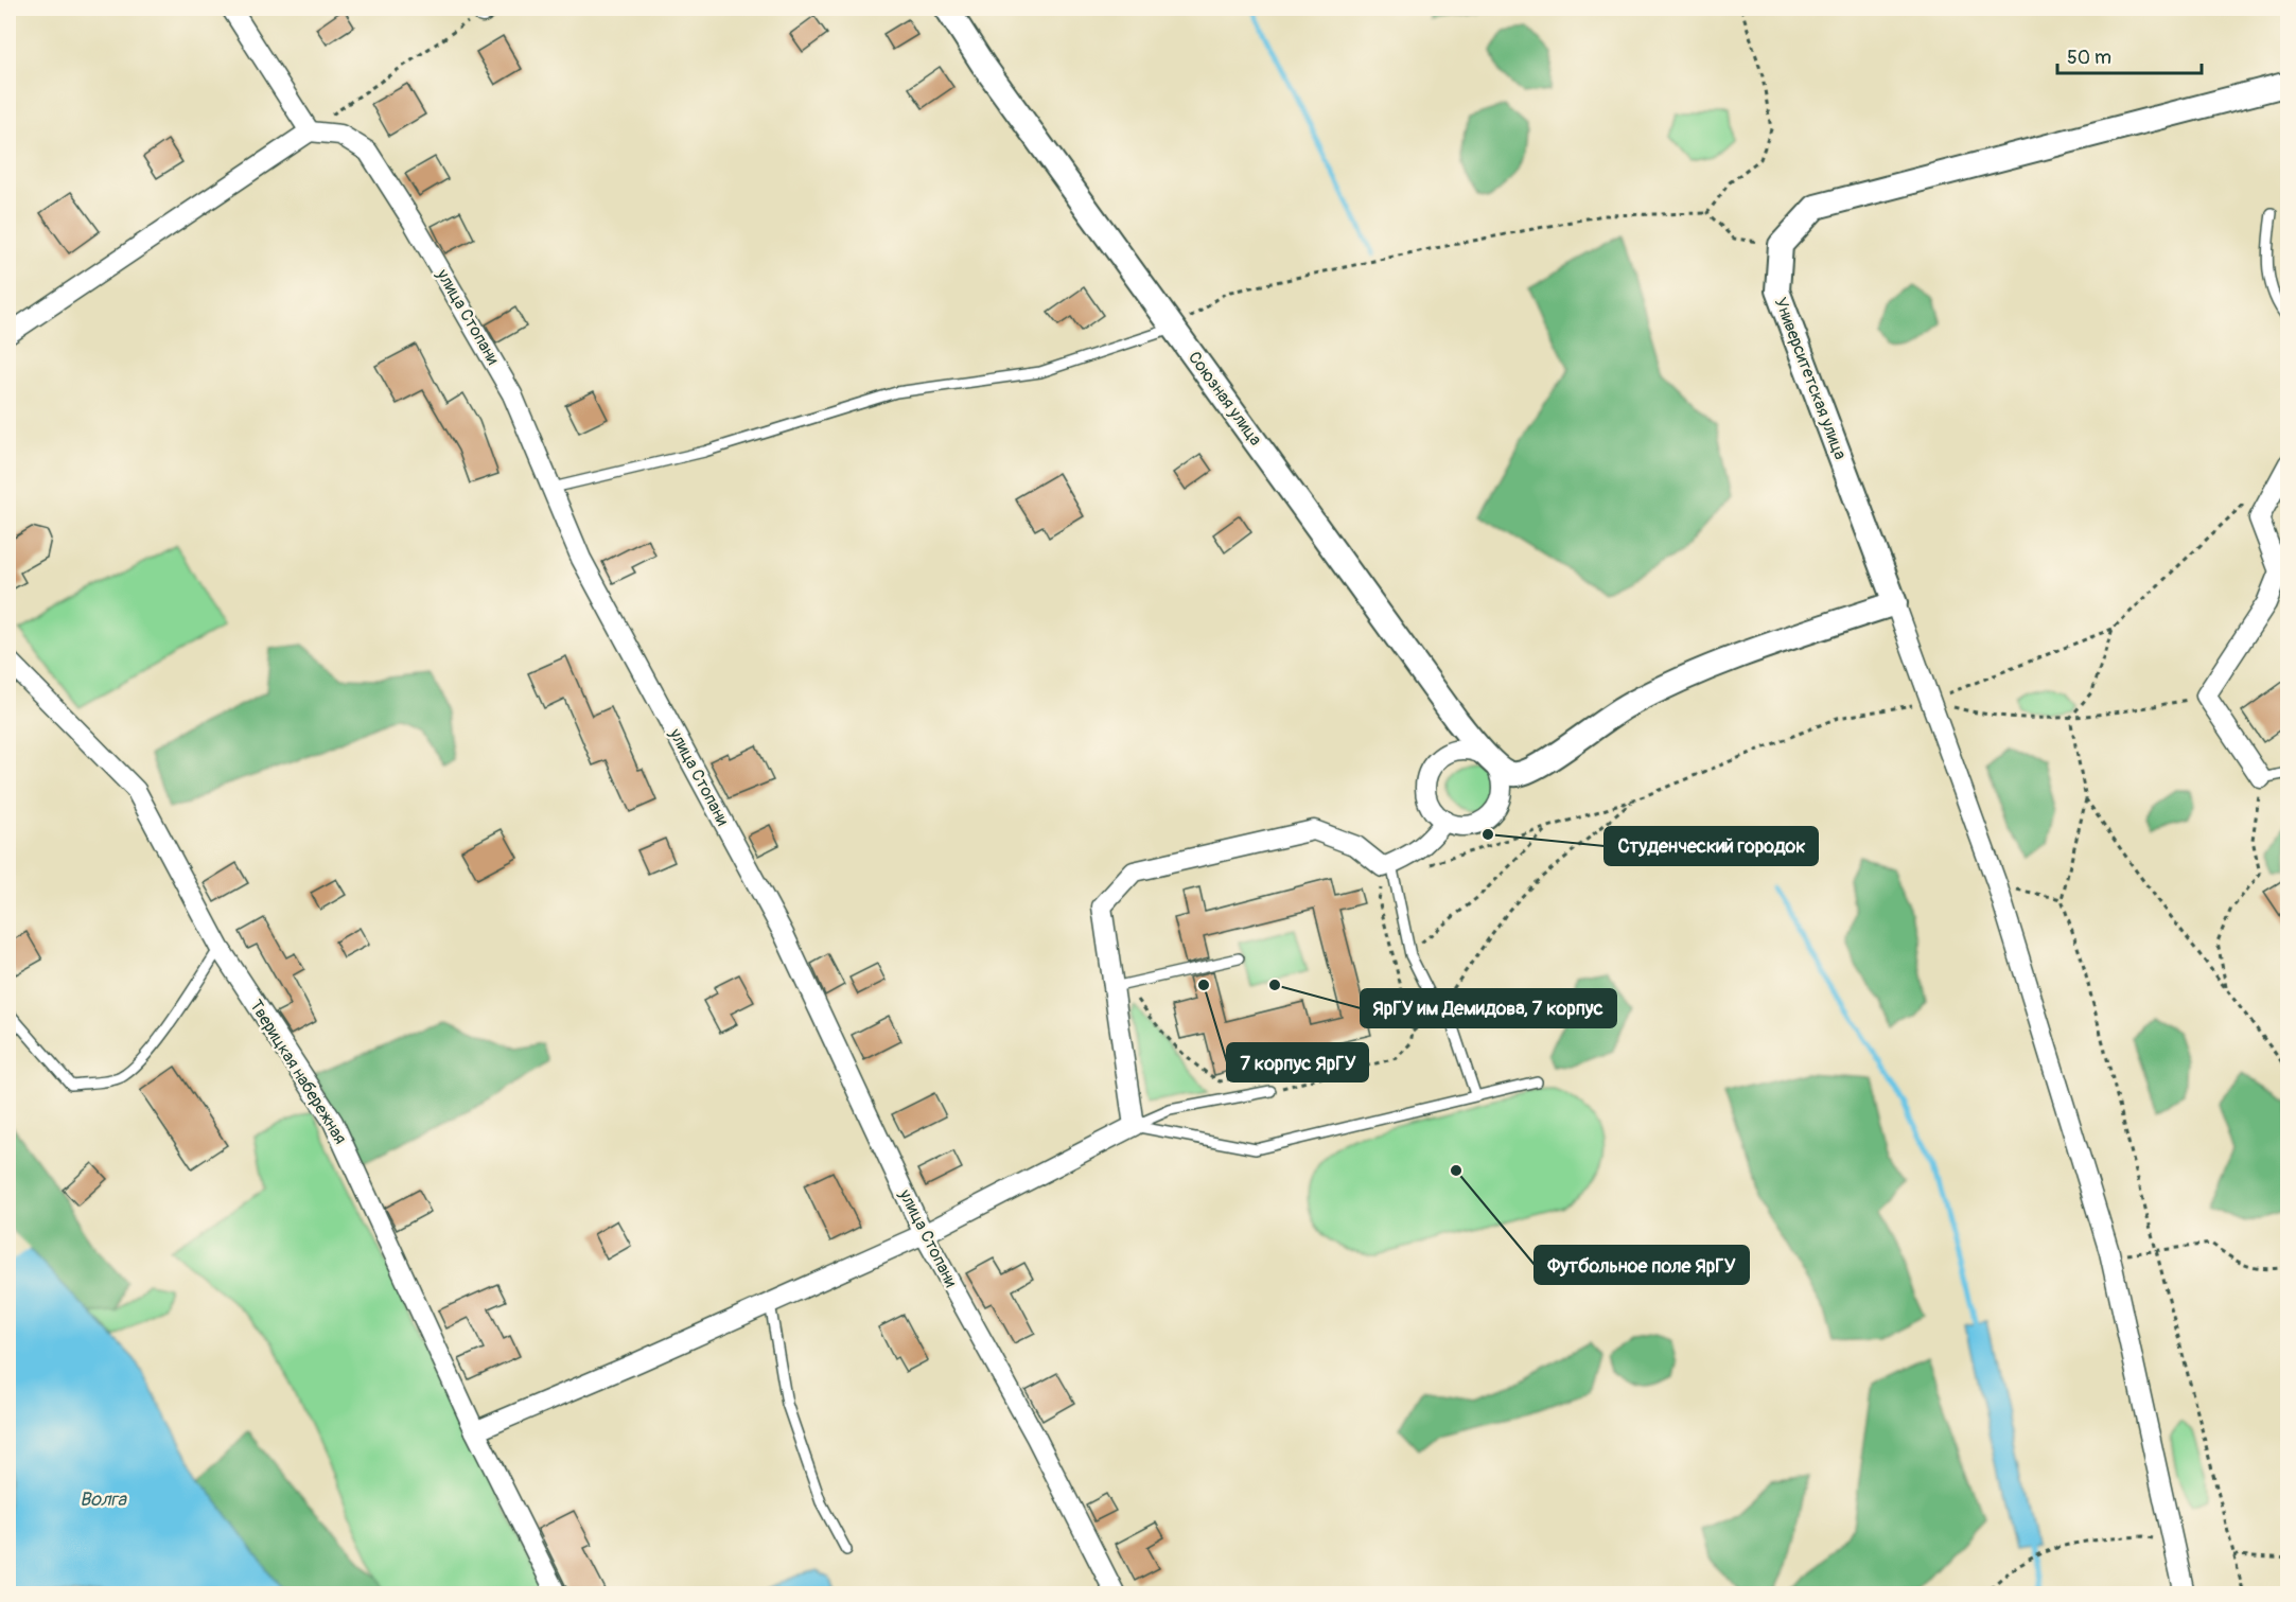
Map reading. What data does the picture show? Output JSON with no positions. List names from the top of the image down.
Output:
{
  "streets": {
    "street": [
      "улица Стопани",
      "Университетская улица",
      "Союзная улица",
      "Тверицкая набережная"
    ]
  },
  "water": ["Волга"],
  "places": [
    "Студенческий городок",
    "7 корпус ЯрГУ",
    "ЯрГУ им Демидова, 7 корпус",
    "Футбольное поле ЯрГУ"
  ],
  "scale_bar": "50 m"
}
